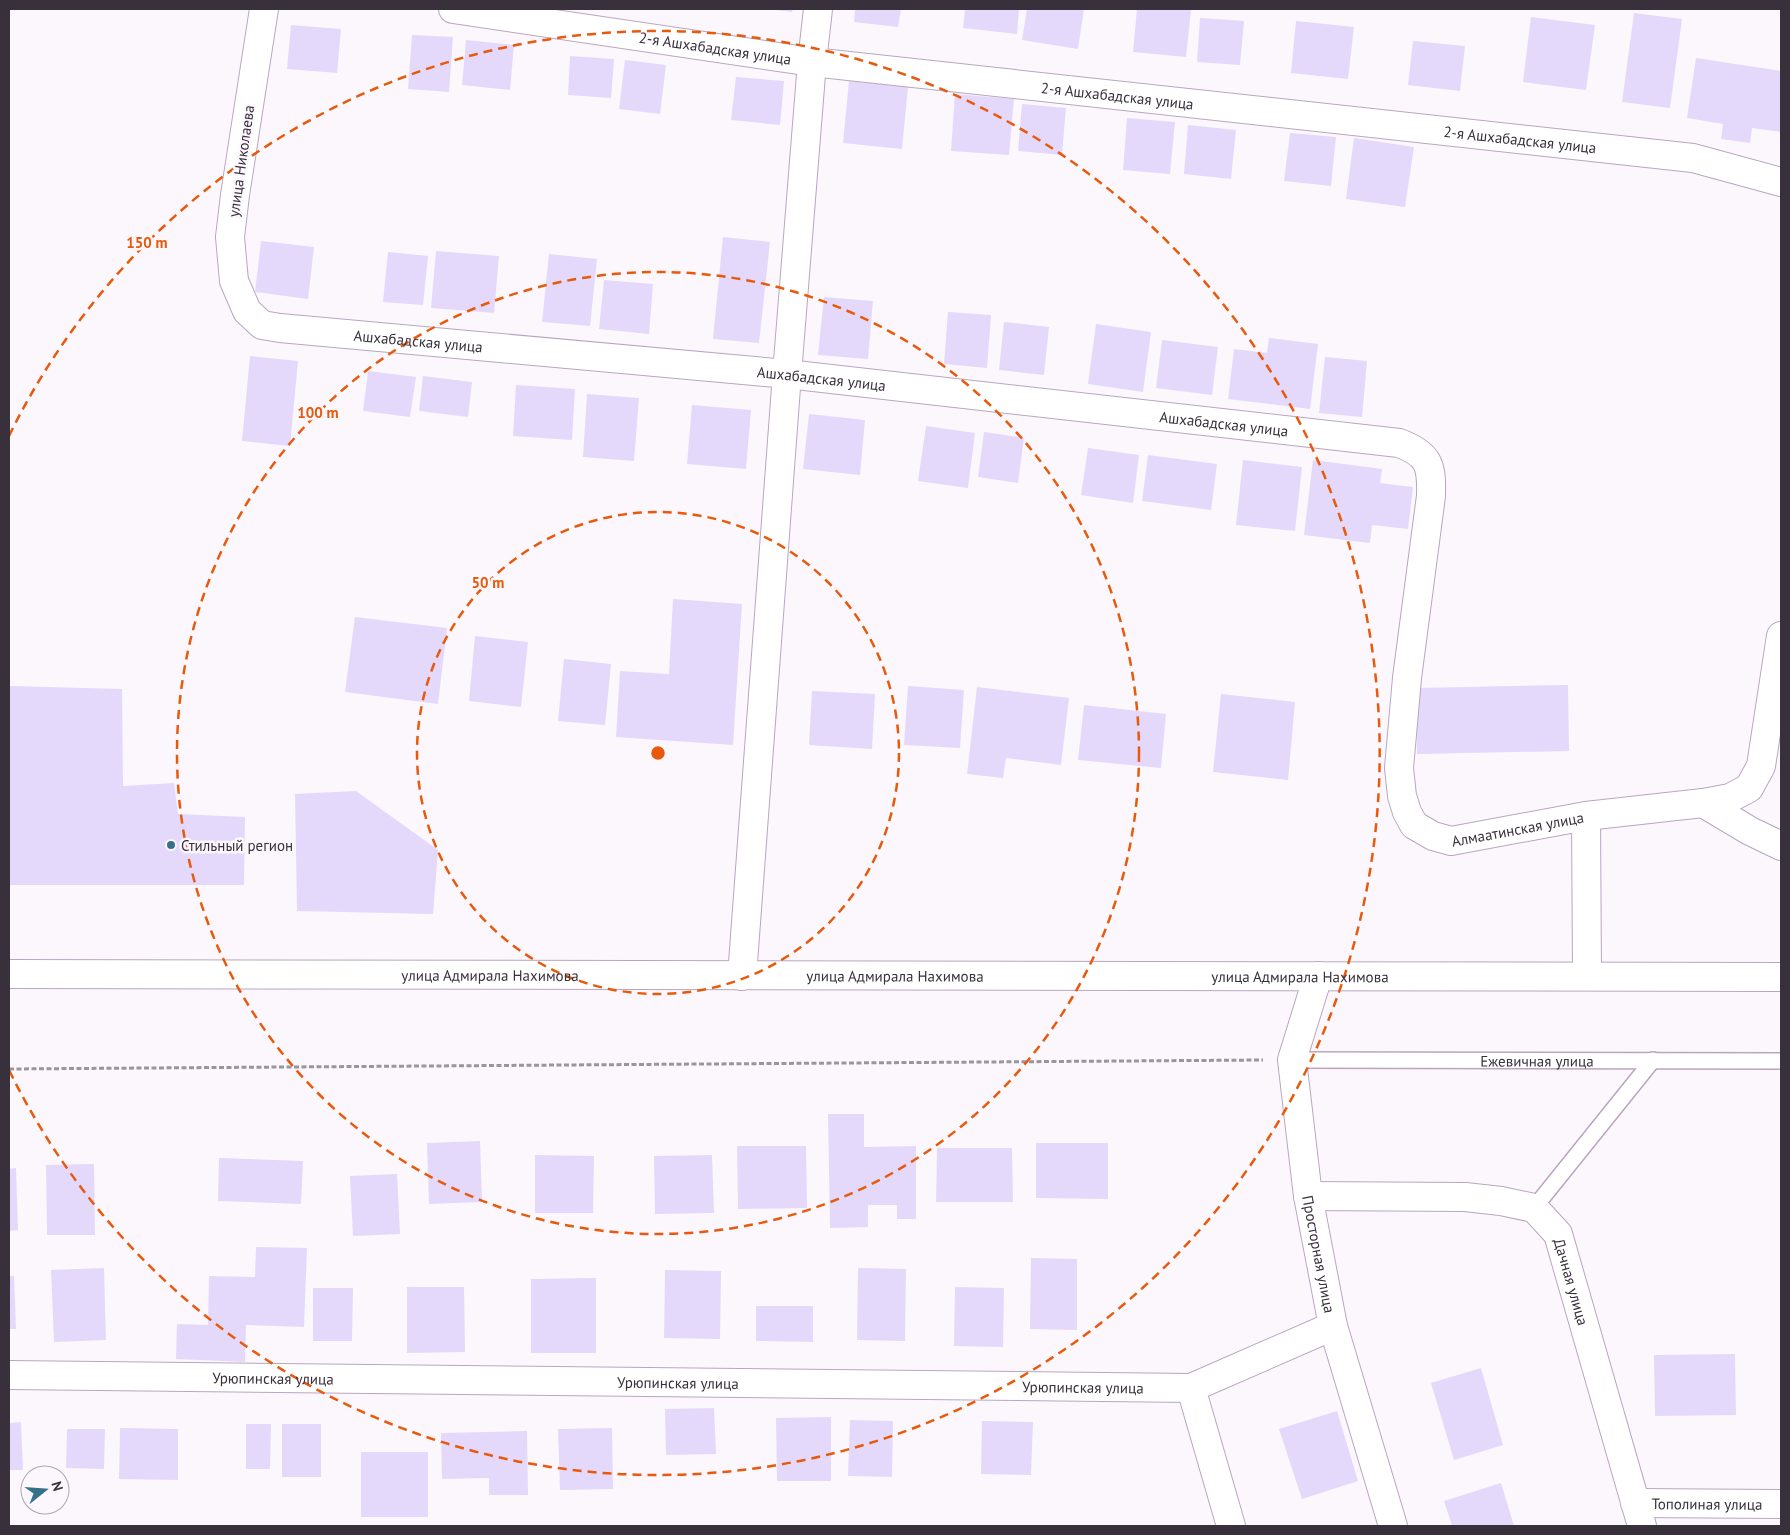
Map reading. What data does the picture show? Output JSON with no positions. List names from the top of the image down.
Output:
{
  "streets": {
    "street": [
      "2-я Ашхабадская улица",
      "улица Николаева",
      "Ашхабадская улица",
      "Алмаатинская улица",
      "улица Адмирала Нахимова",
      "Просторная улица",
      "Дачная улица",
      "Урюпинская улица",
      "Тополиная улица"
    ],
    "lane": ["Ежевичная улица"]
  },
  "crossings": [
    ["улица Николаева", "Ашхабадская улица"],
    ["Ашхабадская улица", "Алмаатинская улица"],
    ["улица Адмирала Нахимова", "Просторная улица"],
    ["Ежевичная улица", "Просторная улица"],
    ["Просторная улица", "Урюпинская улица"],
    ["Дачная улица", "Тополиная улица"]
  ],
  "places": ["Стильный регион"],
  "north": "right",
  "rings": ["150 m", "100 m", "50 m"]
}
